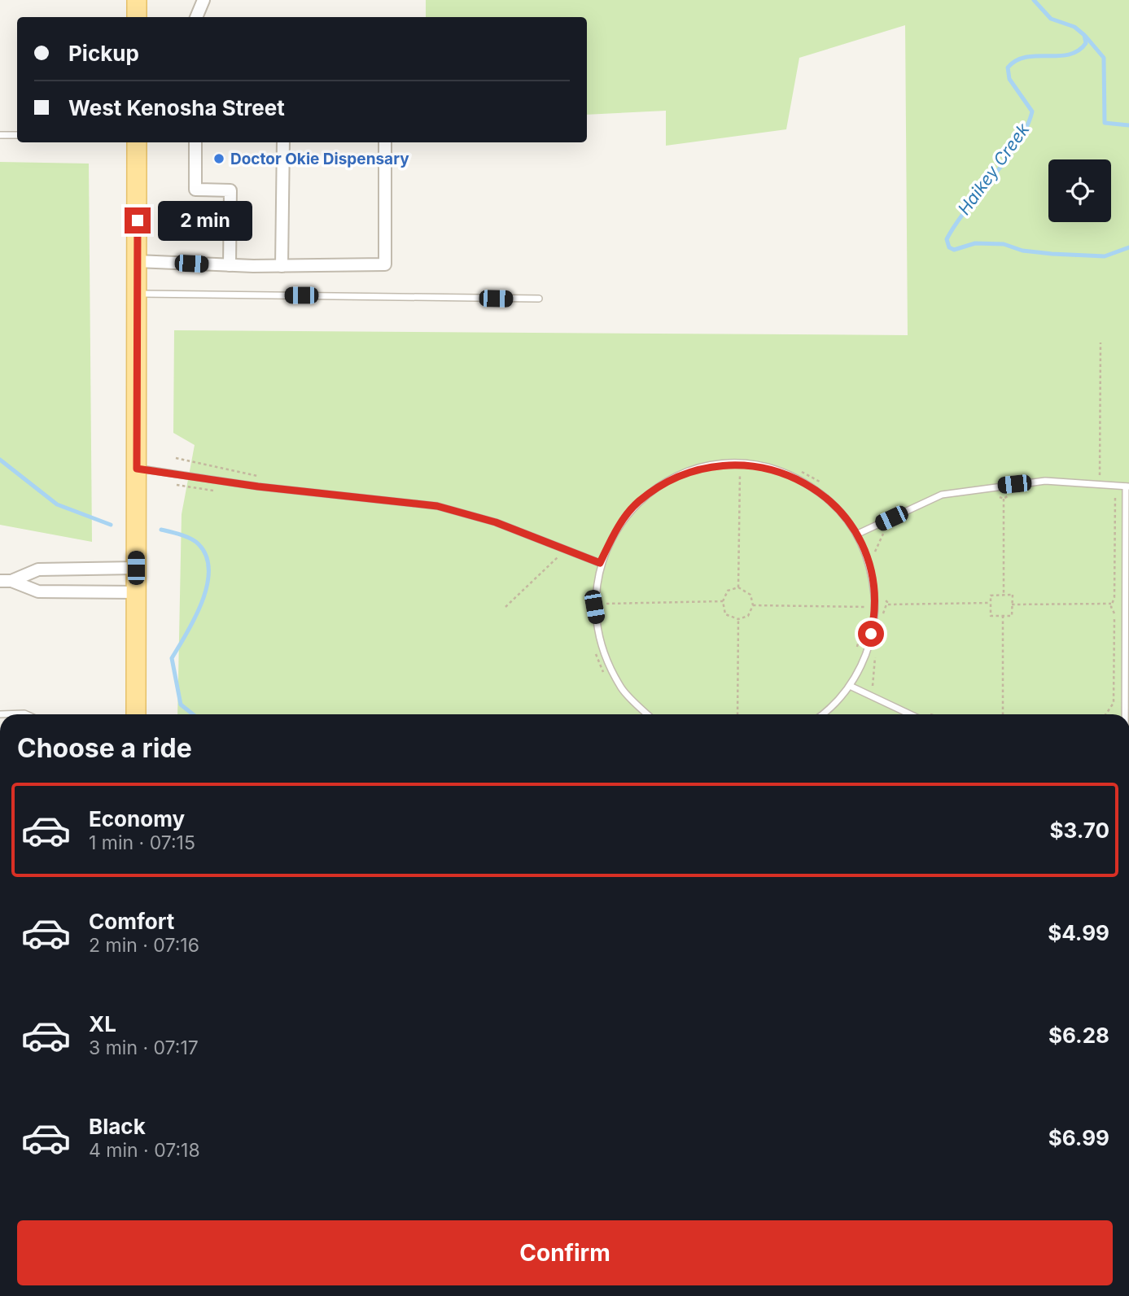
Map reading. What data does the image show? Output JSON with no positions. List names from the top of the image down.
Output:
{
  "water": ["Haikey Creek"],
  "places": ["Doctor Okie Dispensary"],
  "page": {
    "banner": ["Pickup", "West Kenosha Street"],
    "bubble": "2 min",
    "heading": "Choose a ride",
    "list": [
      {
        "name": "Economy",
        "note": "1 min · 07:15",
        "value": "$3.70"
      },
      {
        "name": "Comfort",
        "note": "2 min · 07:16",
        "value": "$4.99"
      },
      {
        "name": "XL",
        "note": "3 min · 07:17",
        "value": "$6.28"
      },
      {
        "name": "Black",
        "note": "4 min · 07:18",
        "value": "$6.99"
      }
    ],
    "buttons": "Confirm"
  }
}
